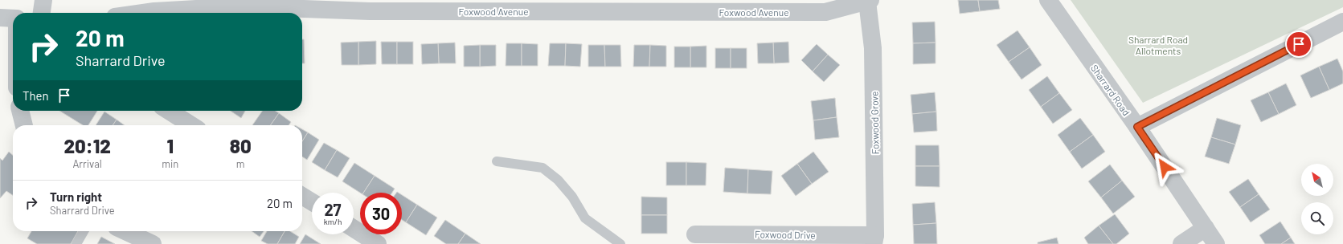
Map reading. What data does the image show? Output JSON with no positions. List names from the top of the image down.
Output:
{
  "streets": {
    "street": [
      "Foxwood Avenue",
      "Sharrard Road",
      "Foxwood Grove",
      "Foxwood Drive"
    ]
  },
  "crossings": [
    ["Foxwood Avenue", "Foxwood Grove"],
    ["Foxwood Grove", "Foxwood Drive"]
  ],
  "parks": ["Sharrard Road Allotments"],
  "north": "top left",
  "page": {
    "turn": ["20 m", "Sharrard Drive"],
    "then": "Then",
    "eta": [
      "20:12",
      "Arrival",
      "1",
      "min",
      "80",
      "m"
    ],
    "list": [
      {
        "name": "Turn right",
        "note": "Sharrard Drive",
        "value": "20 m"
      }
    ],
    "speed": "27 km/h",
    "limit": "30"
  }
}
